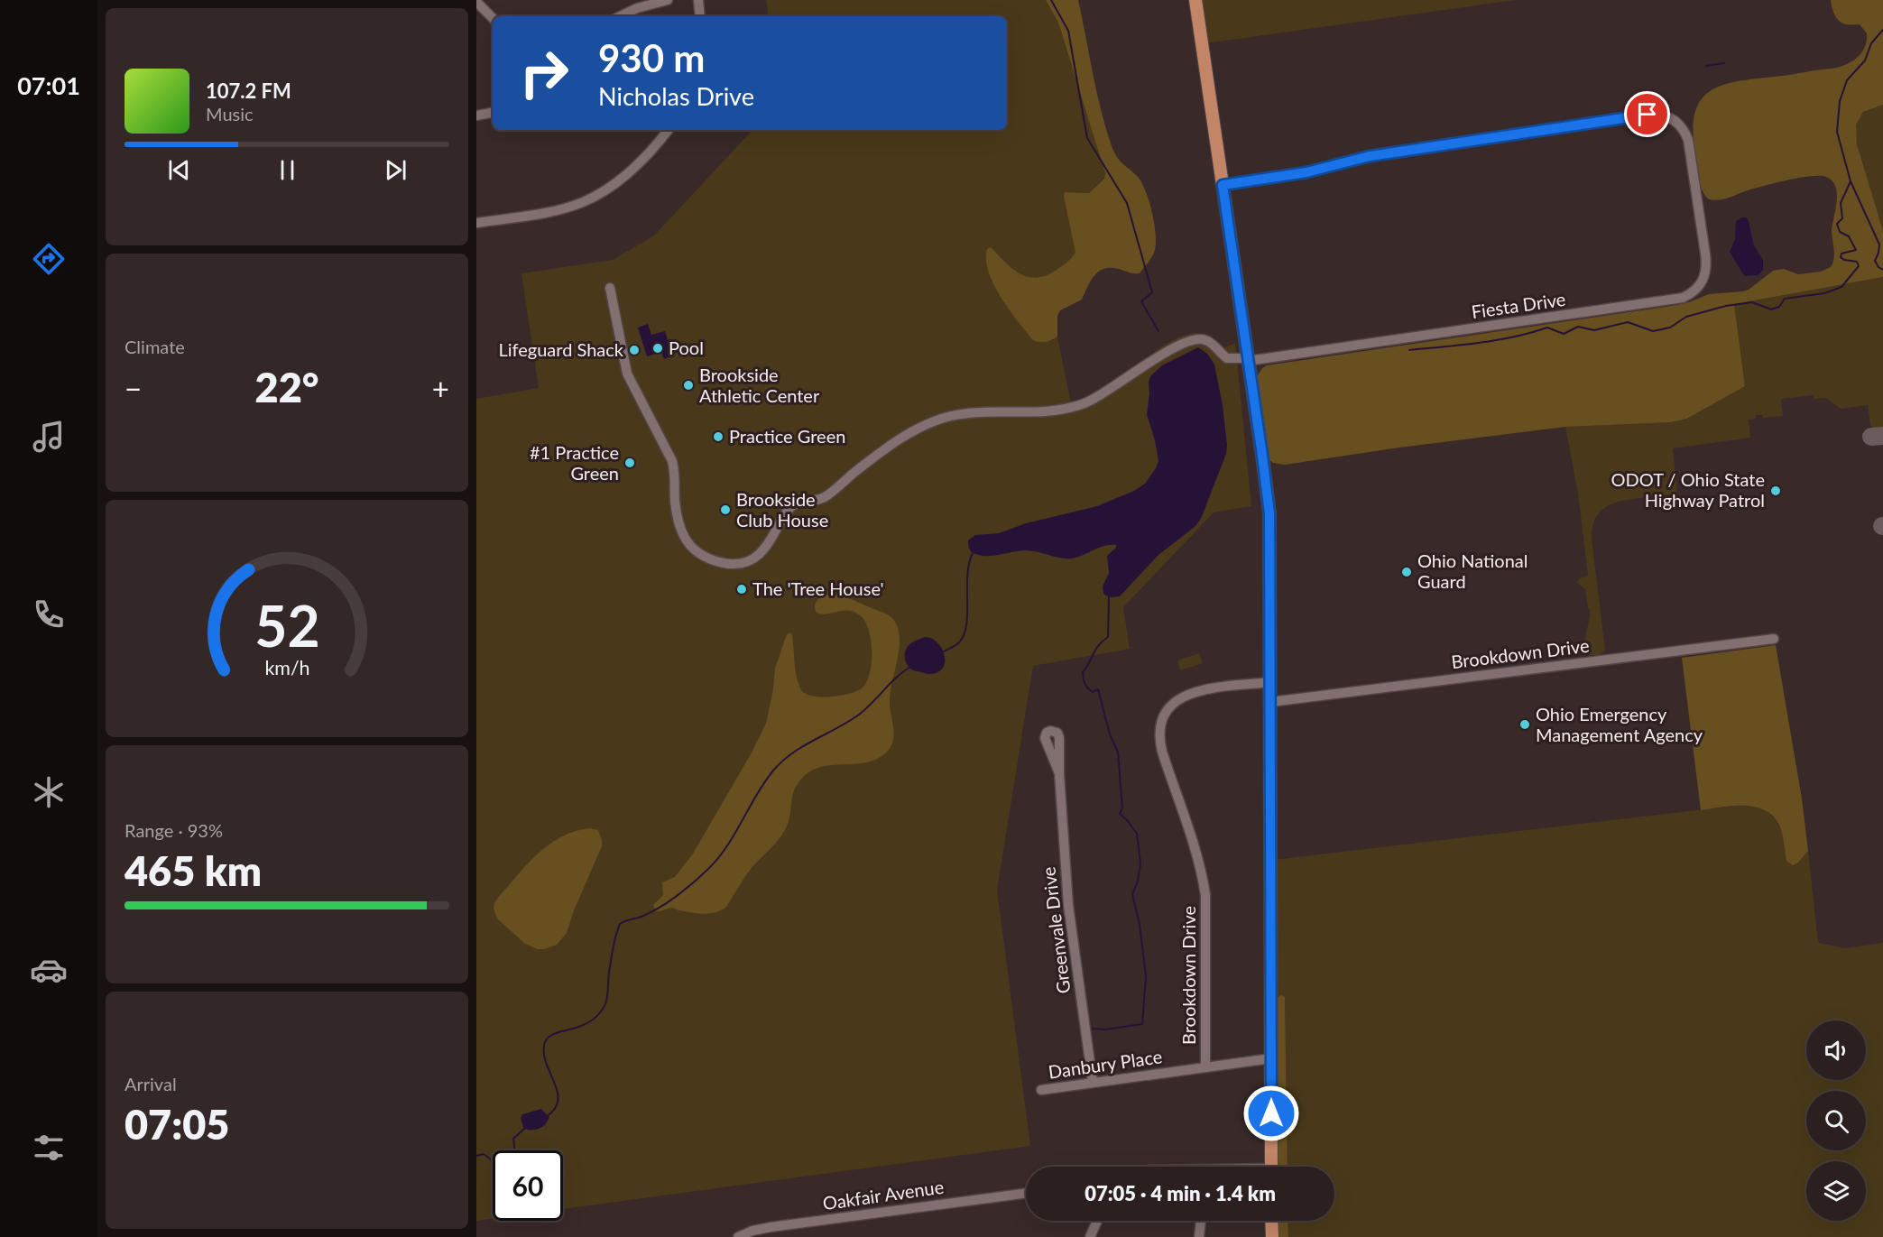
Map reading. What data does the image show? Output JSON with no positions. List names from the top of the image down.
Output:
{
  "streets": {
    "street": [
      "Fiesta Drive",
      "Brookdown Drive",
      "Greenvale Drive",
      "Danbury Place",
      "Oakfair Avenue"
    ]
  },
  "crossings": [
    ["Brookdown Drive", "Danbury Place"],
    ["Greenvale Drive", "Danbury Place"]
  ],
  "places": [
    "Pool",
    "Lifeguard Shack",
    "Brookside Athletic Center",
    "Practice Green",
    "#1 Practice Green",
    "ODOT / Ohio State Highway Patrol",
    "Brookside Club House",
    "Ohio National Guard",
    "The 'Tree House'",
    "Ohio Emergency Management Agency"
  ],
  "page": {
    "tabs": "07:01",
    "turn": ["930 m", "Nicholas Drive"],
    "song": ["107.2 FM", "Music"],
    "tile": [
      "Climate",
      ["Range · 93%", "465 km"],
      ["Arrival", "07:05"]
    ],
    "heat": ["−", "22°", "+"],
    "limit": "60",
    "trip": "07:05 · 4 min · 1.4 km",
    "gauge": ["52", "km/h"]
  }
}
